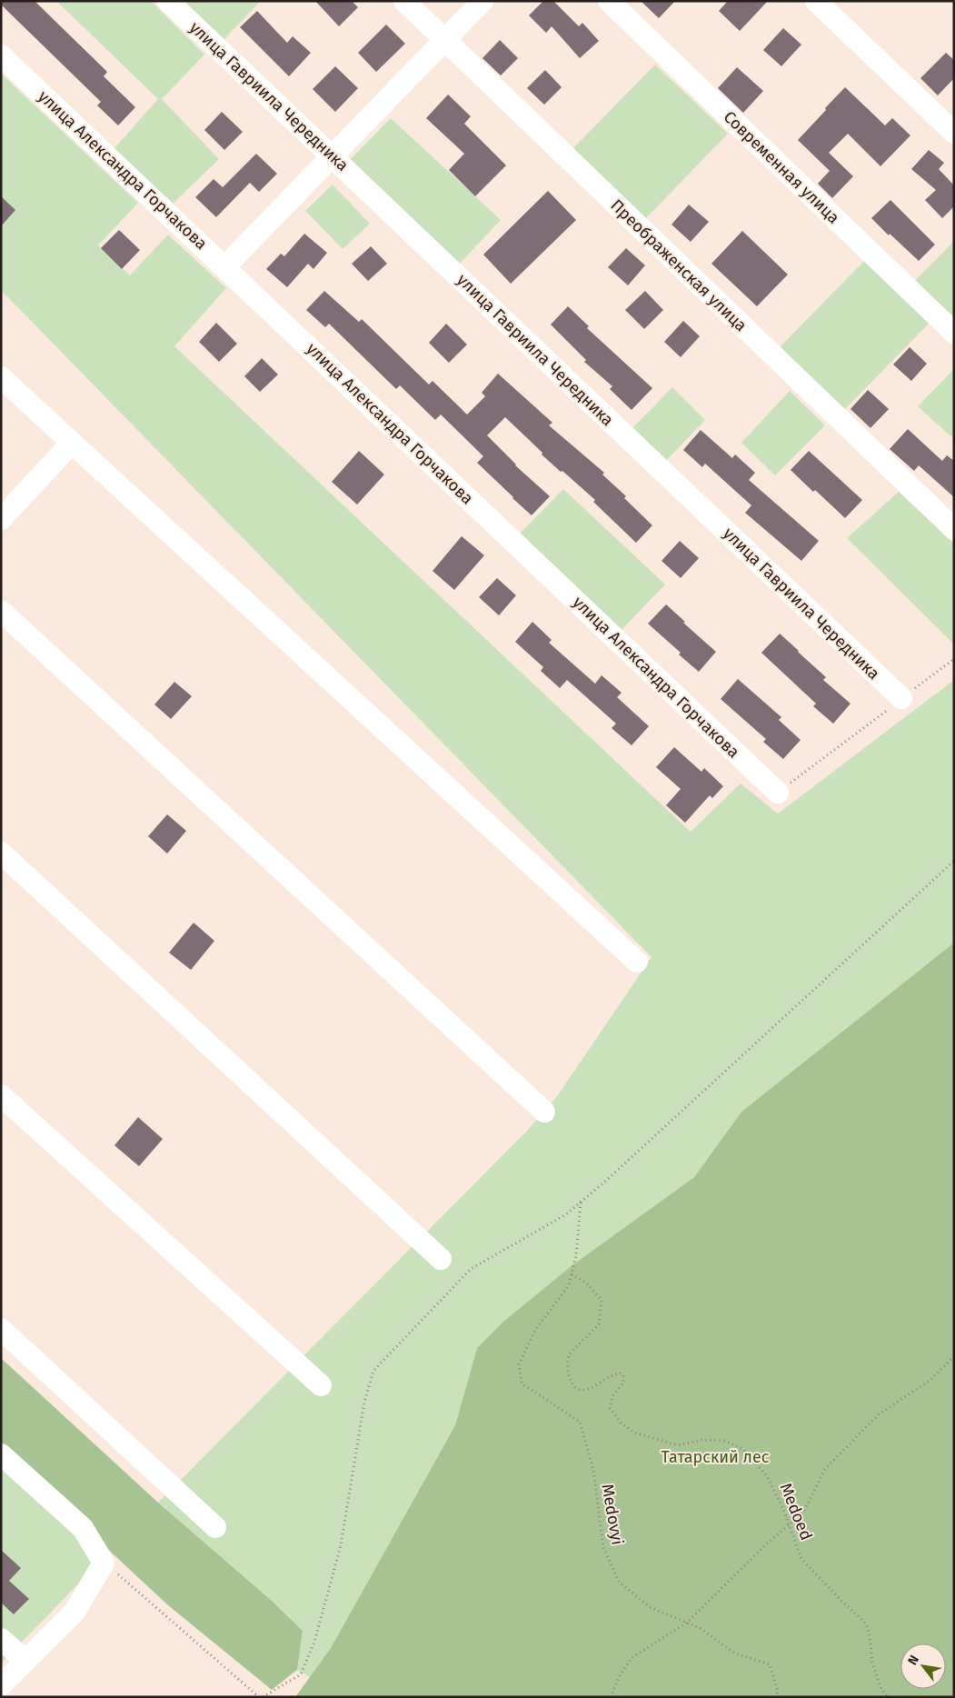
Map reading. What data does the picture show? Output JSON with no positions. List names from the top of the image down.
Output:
{
  "streets": {
    "street": [
      "улица Гавриила Чередника",
      "Современная улица",
      "улица Александра Горчакова",
      "Преображенская улица"
    ],
    "path": ["Medoed", "Medovyi"]
  },
  "crossings": [
    ["Medoed", "Medovyi"]
  ],
  "parks": ["Татарский лес"],
  "north": "top left"
}
